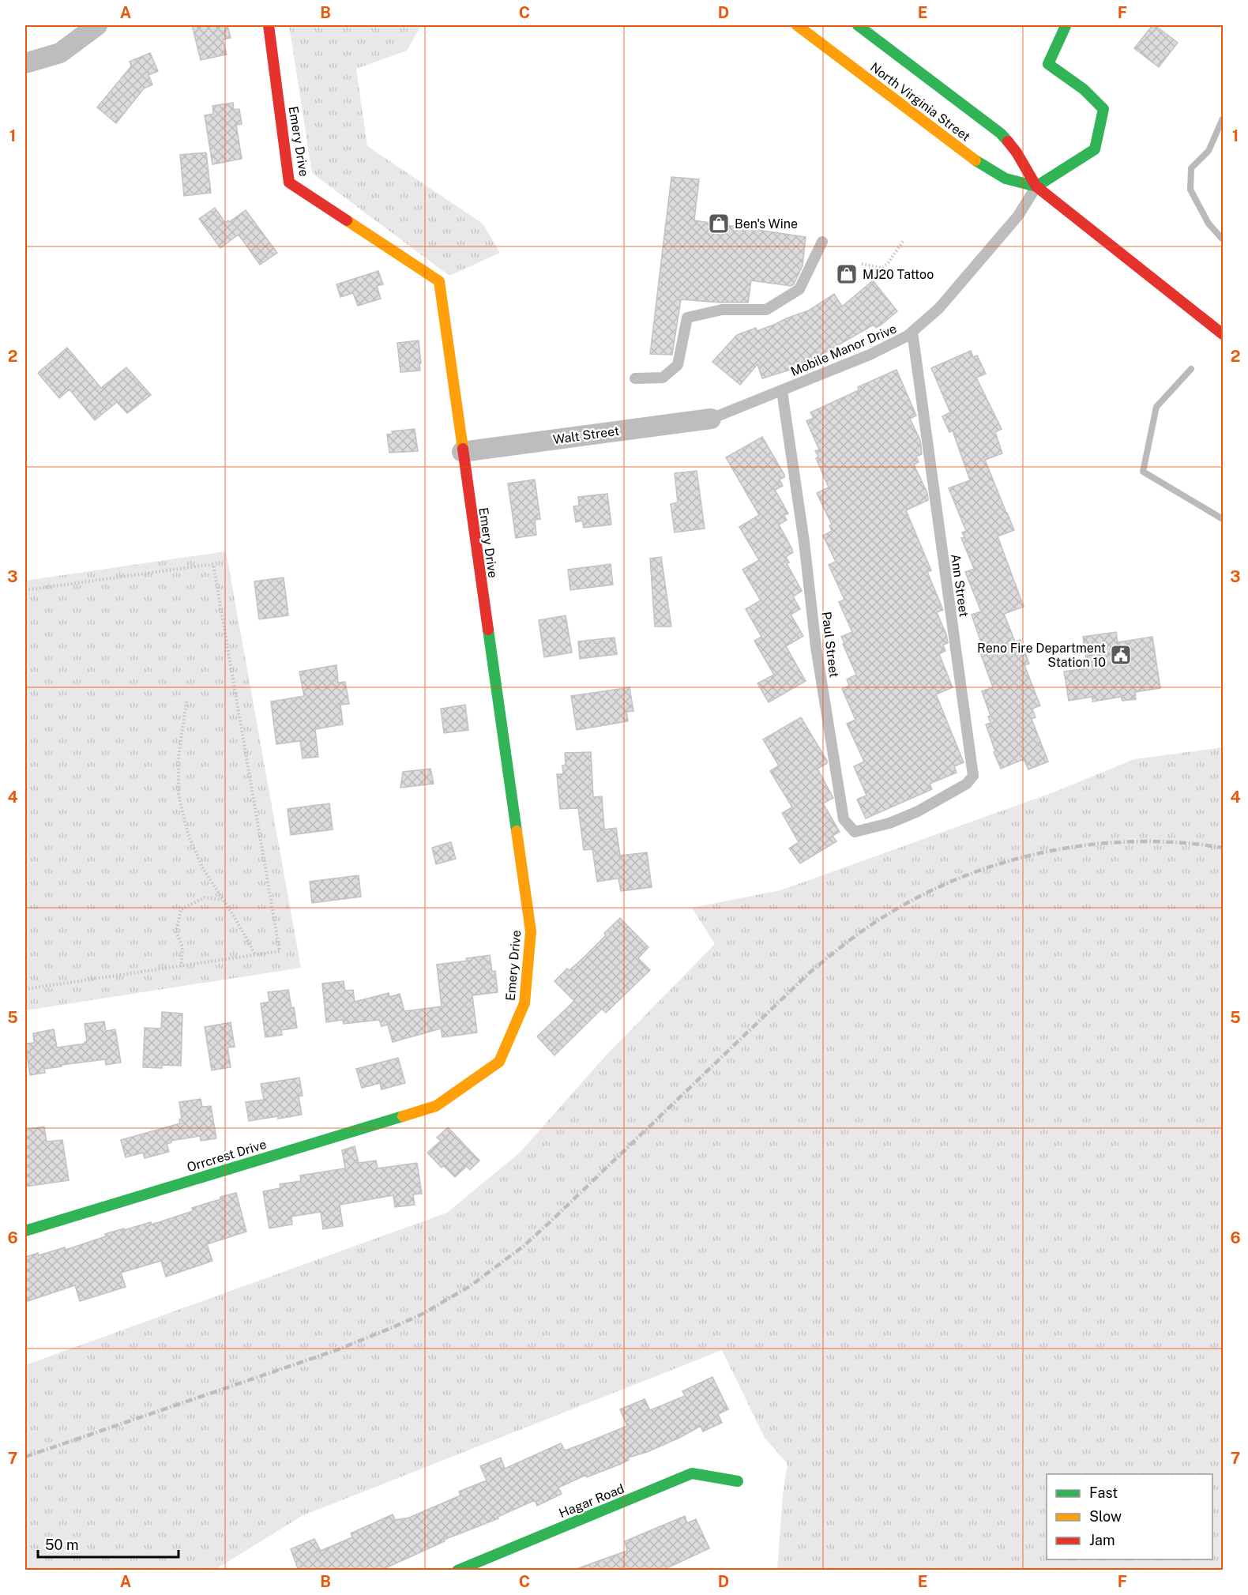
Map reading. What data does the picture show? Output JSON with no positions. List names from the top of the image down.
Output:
{
  "streets": {
    "street": [
      "North Virginia Street",
      "Emery Drive",
      "Walt Street",
      "Orrcrest Drive",
      "Hagar Road"
    ],
    "lane": ["Mobile Manor Drive", "Ann Street", "Paul Street"]
  },
  "crossings": [
    ["North Virginia Street", "Mobile Manor Drive"],
    ["Emery Drive", "Walt Street"],
    ["Emery Drive", "Orrcrest Drive"],
    ["Mobile Manor Drive", "Walt Street"],
    ["Mobile Manor Drive", "Ann Street"],
    ["Mobile Manor Drive", "Paul Street"],
    ["Ann Street", "Paul Street"]
  ],
  "places": {
    "shop": ["Ben's Wine", "MJ20 Tattoo"],
    "public building": ["Reno Fire Department Station 10"]
  },
  "legend": ["Fast", "Slow", "Jam"],
  "scale_bar": "50 m",
  "grid": {
    "columns": [
      "A",
      "B",
      "C",
      "D",
      "E",
      "F"
    ],
    "rows": [
      "1",
      "2",
      "3",
      "4",
      "5",
      "6",
      "7"
    ]
  }
}
